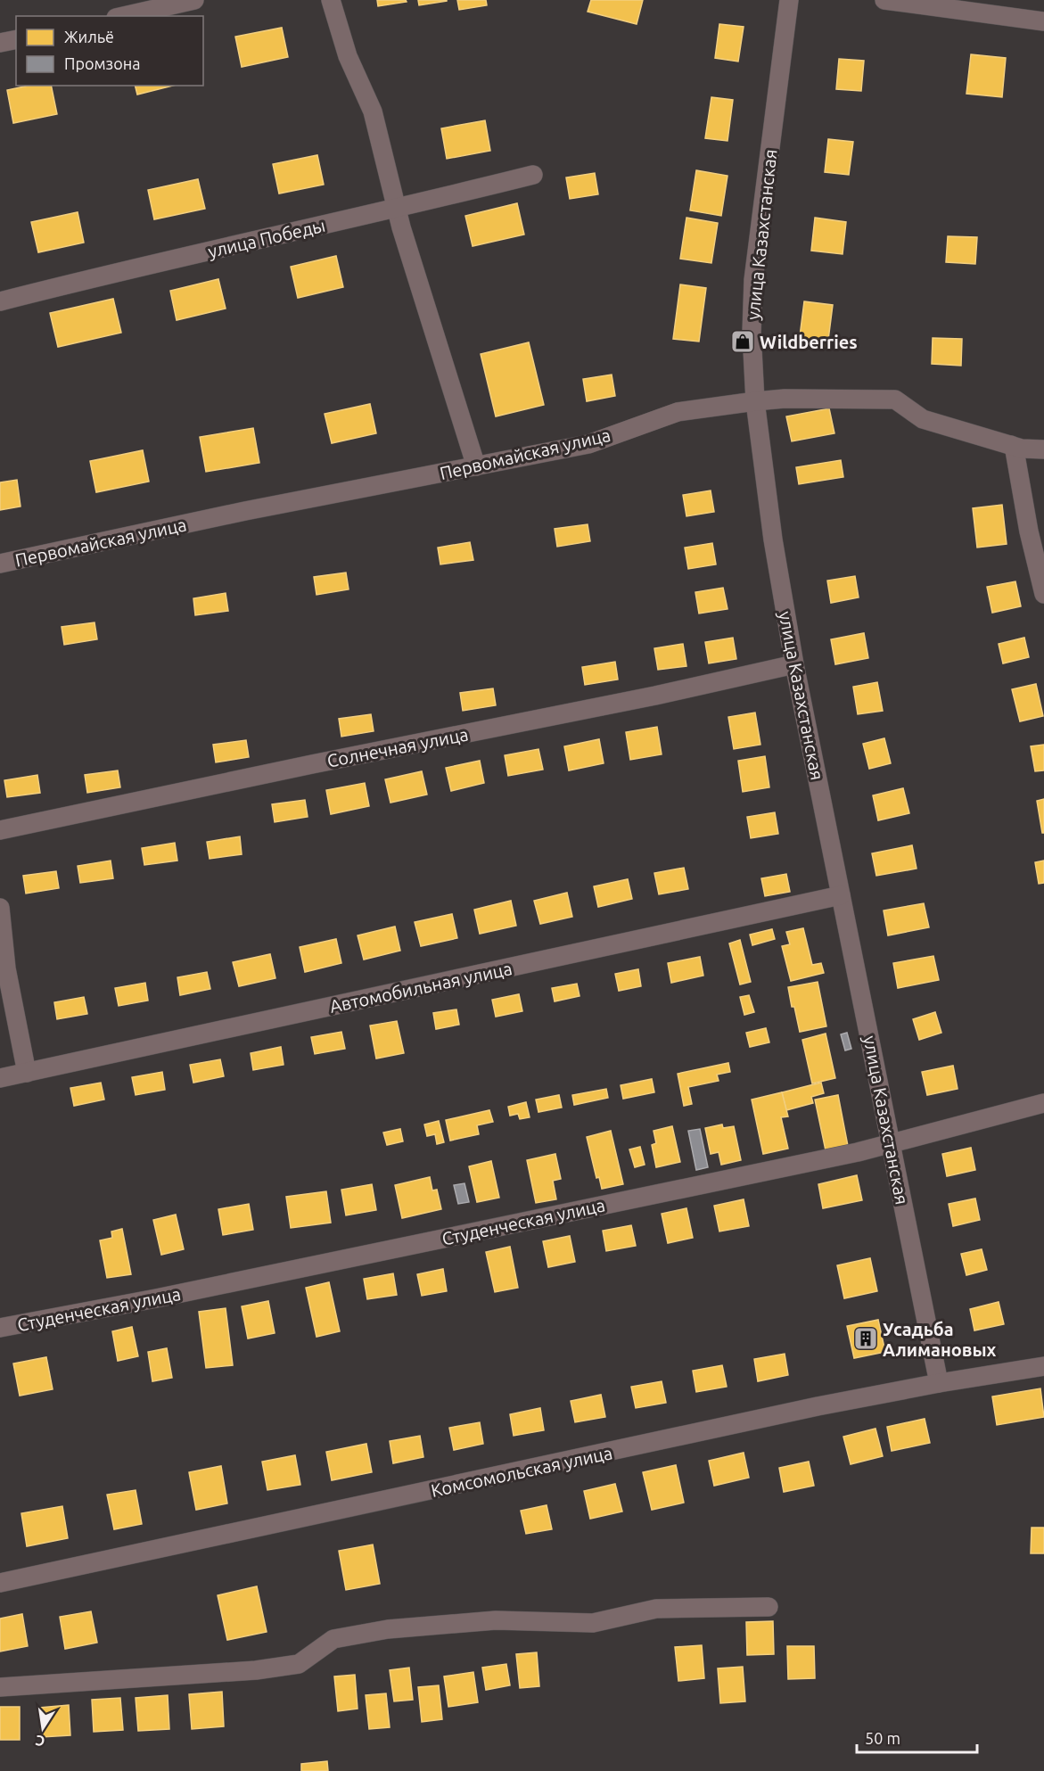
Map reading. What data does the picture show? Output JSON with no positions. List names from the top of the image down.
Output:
{
  "streets": {
    "street": [
      "улица Казахстанская",
      "улица Победы",
      "Первомайская улица",
      "Солнечная улица",
      "Автомобильная улица",
      "Студенческая улица",
      "Комсомольская улица"
    ]
  },
  "crossings": [
    ["улица Казахстанская", "Первомайская улица"],
    ["улица Казахстанская", "Солнечная улица"],
    ["улица Казахстанская", "Автомобильная улица"],
    ["улица Казахстанская", "Студенческая улица"],
    ["улица Казахстанская", "Комсомольская улица"]
  ],
  "places": {
    "shop": ["Wildberries"],
    "building": ["Усадьба Алимановых"]
  },
  "legend": ["Жильё", "Промзона"],
  "scale_bar": "50 m",
  "north": "bottom"
}
